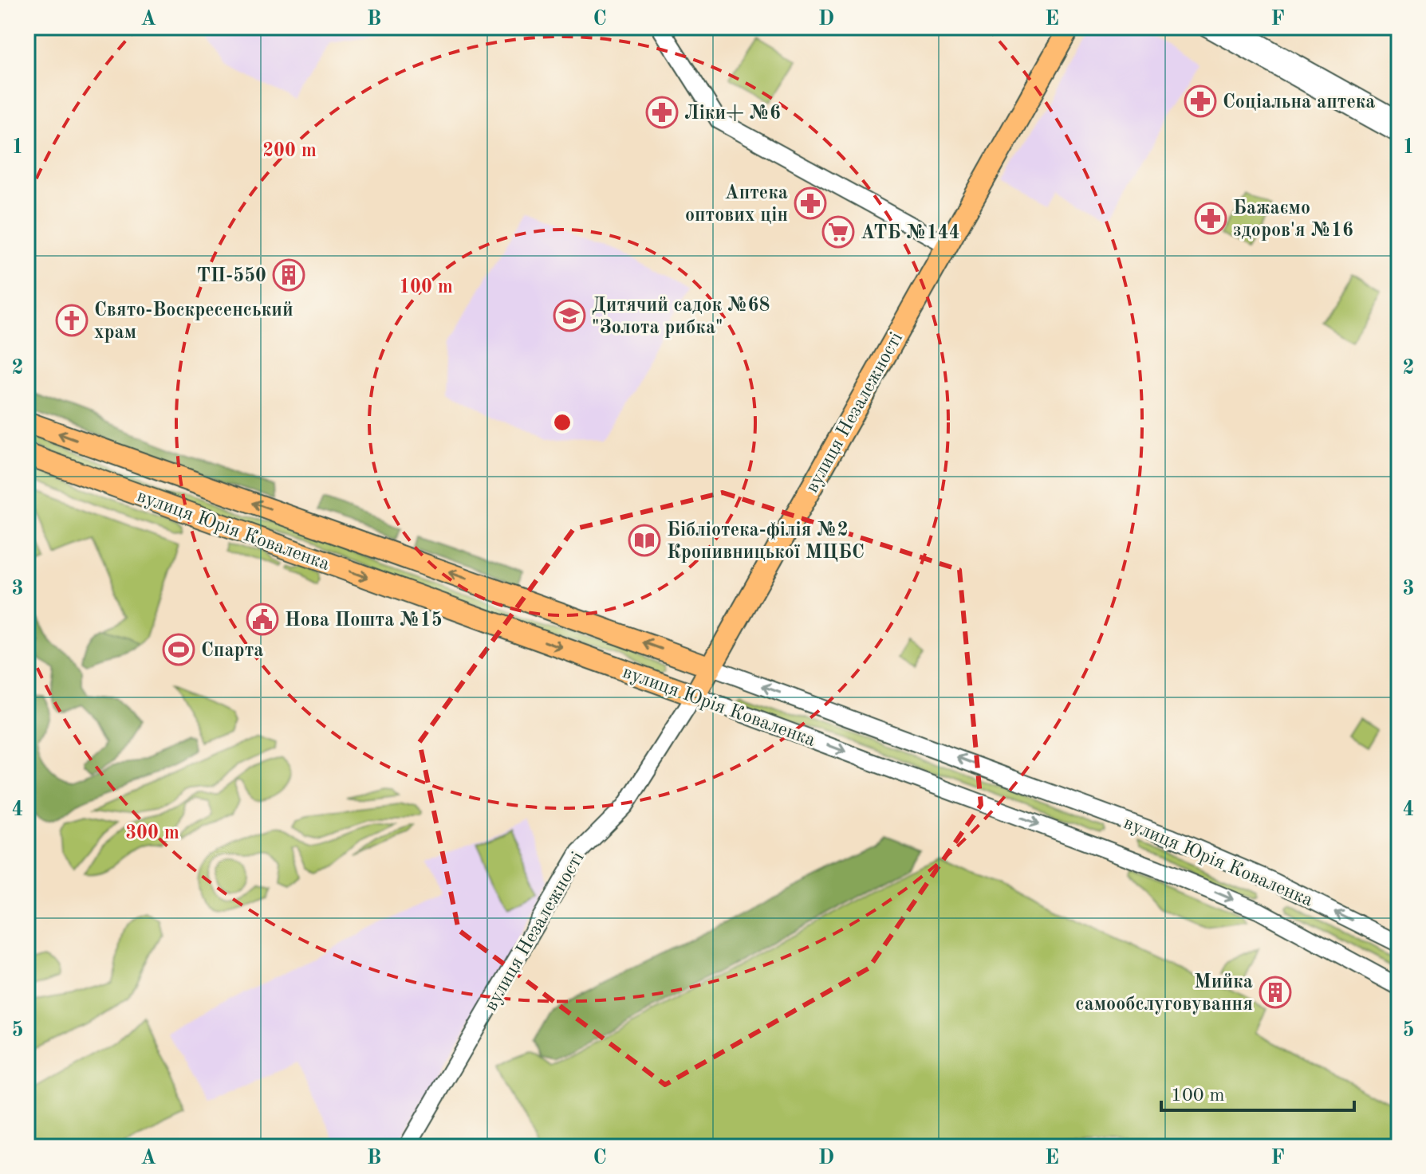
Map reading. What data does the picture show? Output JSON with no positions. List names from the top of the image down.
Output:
{
  "streets": {
    "main road": ["вулиця Незалежності", "вулиця Юрія Коваленка"]
  },
  "crossings": [
    ["вулиця Незалежності", "вулиця Юрія Коваленка"]
  ],
  "places": {
    "pharmacy": [
      "Соціальна аптека",
      "Ліки+ №6",
      "Аптека оптових цін",
      "Бажаємо здоров'я №16"
    ],
    "supermarket": ["АТБ №144"],
    "building": ["ТП-550", "Мийка самообслуговування"],
    "school or university": ["Дитячий садок №68 \"Золота рибка\""],
    "church": ["Свято-Воскресенський храм"],
    "library": ["Бібліотека-філія №2 Кропивницької МЦБС"],
    "public building": ["Нова Пошта №15"],
    "sports": ["Спарта"]
  },
  "scale_bar": "100 m",
  "grid": {
    "columns": [
      "A",
      "B",
      "C",
      "D",
      "E",
      "F"
    ],
    "rows": [
      "1",
      "2",
      "3",
      "4",
      "5"
    ]
  },
  "rings": ["200 m", "100 m", "300 m"]
}
